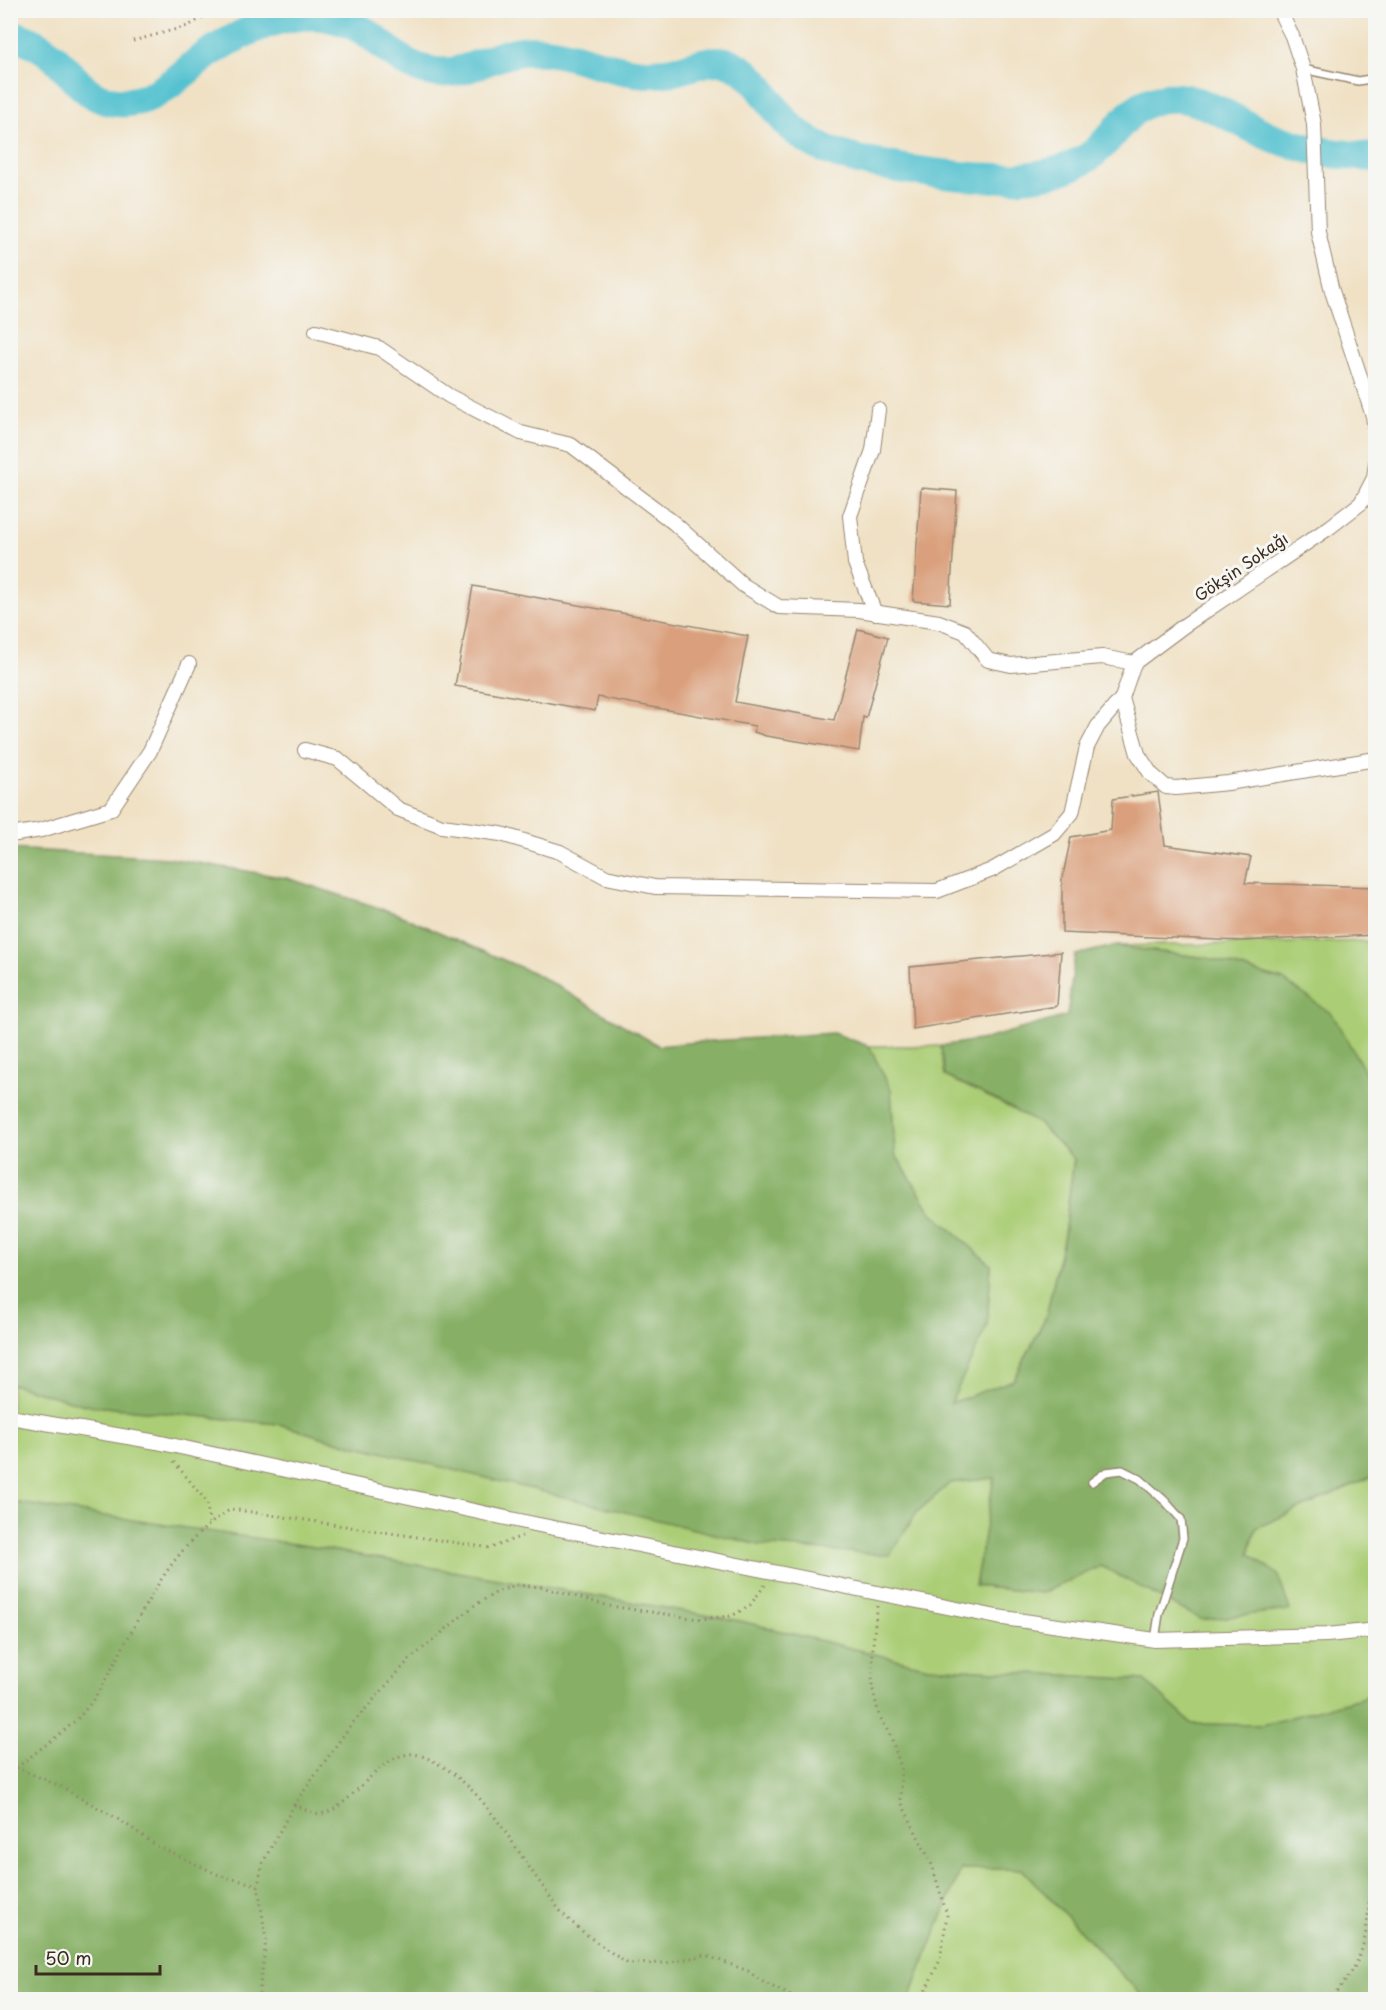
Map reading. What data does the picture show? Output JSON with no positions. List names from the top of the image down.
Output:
{
  "streets": {
    "street": ["Gökşin Sokağı"]
  },
  "scale_bar": "50 m"
}
